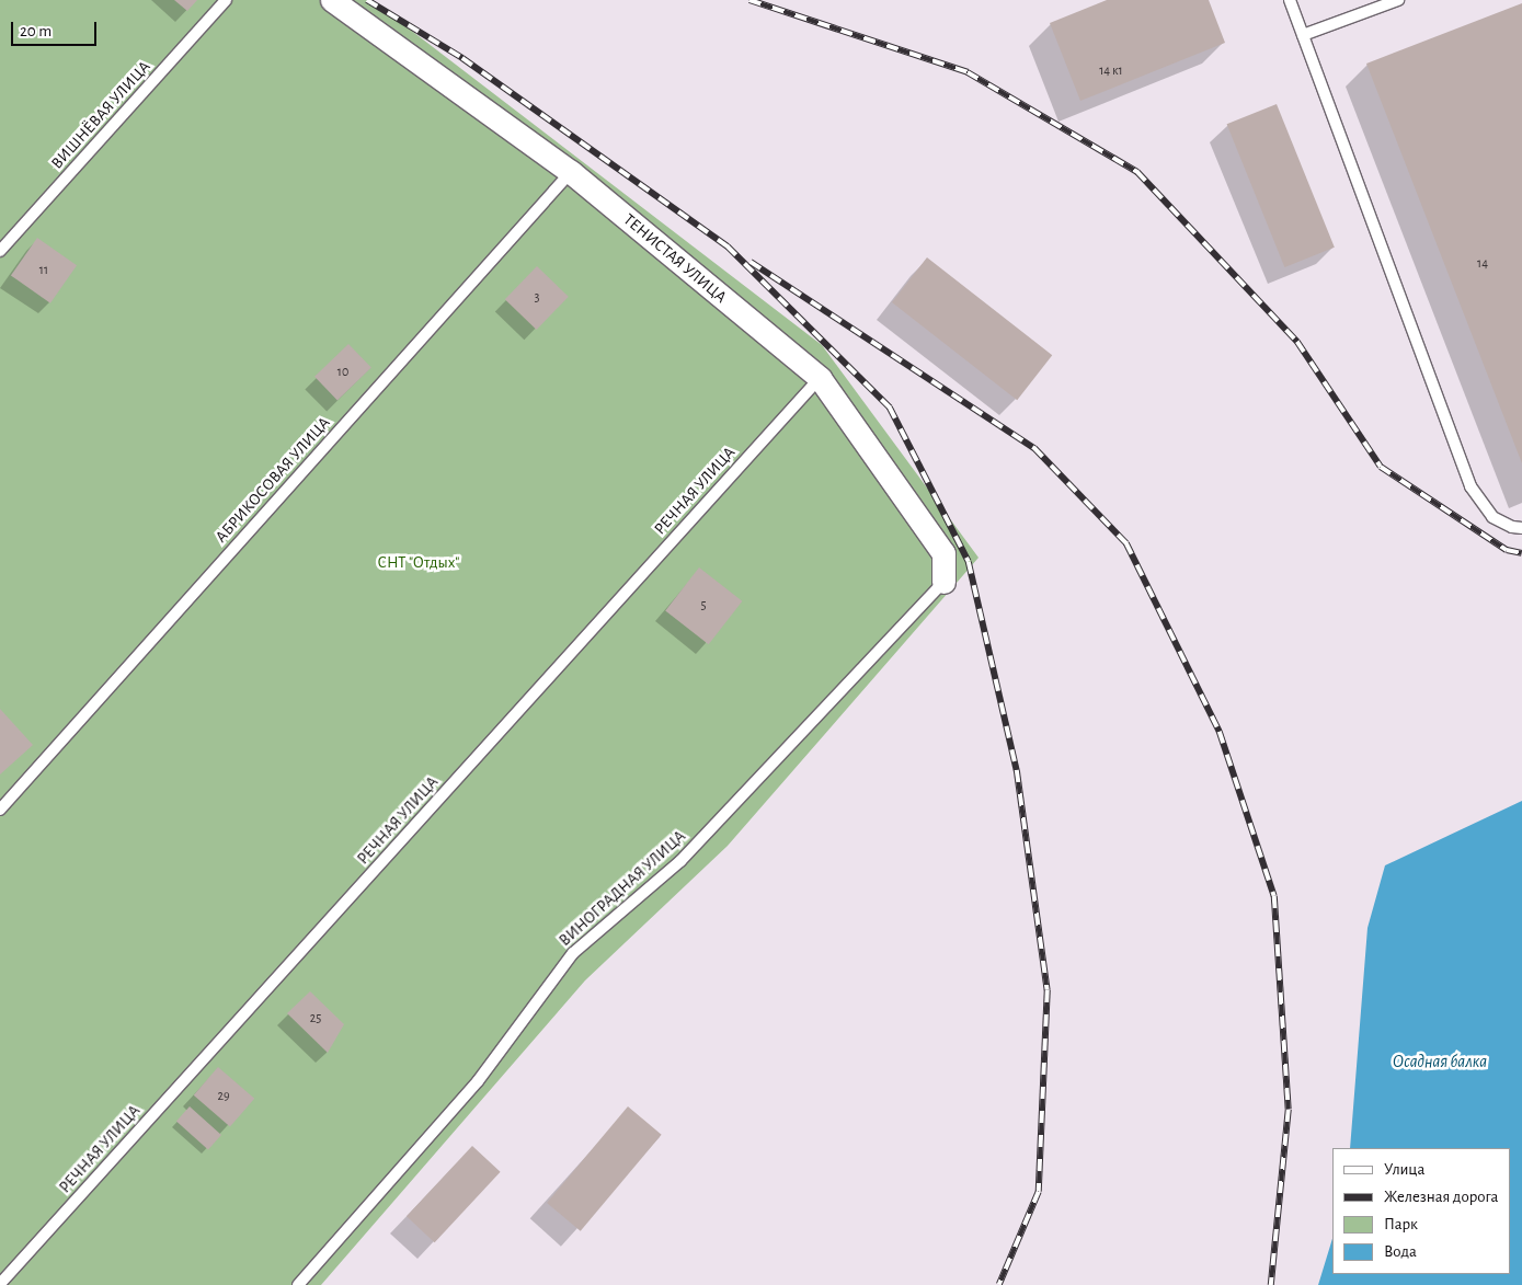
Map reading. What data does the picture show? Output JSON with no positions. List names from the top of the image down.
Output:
{
  "streets": {
    "street": ["ТЕНИСТАЯ УЛИЦА"],
    "lane": [
      "ВИШНЁВАЯ УЛИЦА",
      "АБРИКОСОВАЯ УЛИЦА",
      "РЕЧНАЯ УЛИЦА",
      "ВИНОГРАДНАЯ УЛИЦА"
    ]
  },
  "crossings": [
    ["ТЕНИСТАЯ УЛИЦА", "АБРИКОСОВАЯ УЛИЦА"],
    ["ТЕНИСТАЯ УЛИЦА", "РЕЧНАЯ УЛИЦА"],
    ["ТЕНИСТАЯ УЛИЦА", "ВИНОГРАДНАЯ УЛИЦА"]
  ],
  "water": ["Осадная балка"],
  "parks": ["СНТ \"Отдых\""],
  "house_numbers": [
    "14 к1",
    "14",
    "11",
    "3",
    "10",
    "5",
    "25",
    "29"
  ],
  "legend": [
    "Улица",
    "Железная дорога",
    "Парк",
    "Вода"
  ],
  "scale_bar": "20 m"
}
